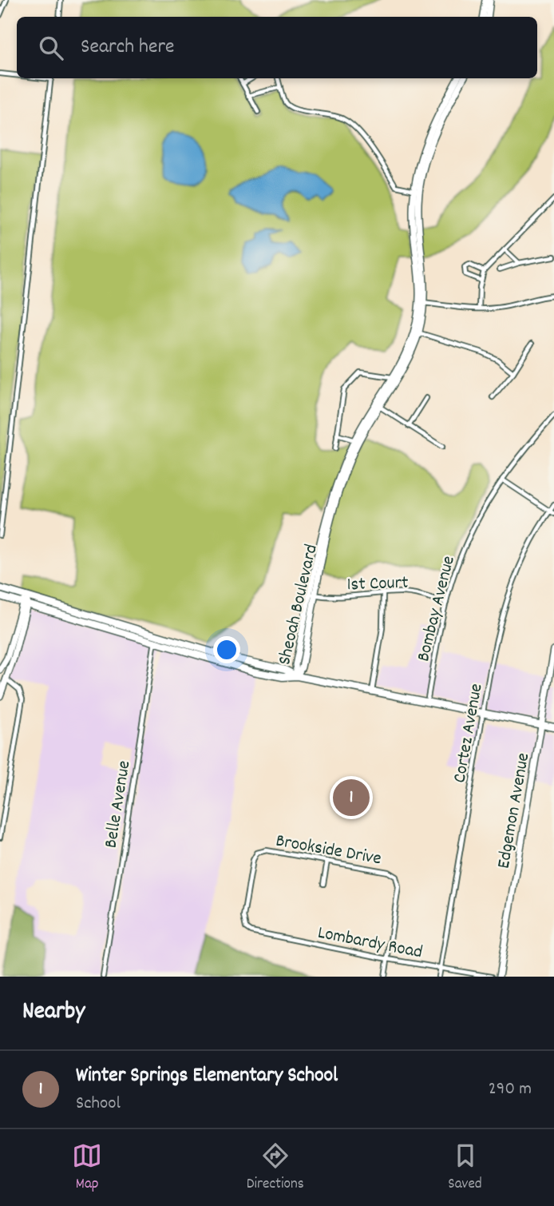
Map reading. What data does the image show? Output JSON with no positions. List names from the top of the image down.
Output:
{
  "streets": {
    "street": [
      "1st Court",
      "Sheoah Boulevard",
      "Bombay Avenue",
      "Cortez Avenue",
      "Belle Avenue",
      "Edgemon Avenue",
      "Brookside Drive",
      "Lombardy Road"
    ]
  },
  "crossings": [
    ["1st Court", "Sheoah Boulevard"],
    ["1st Court", "Bombay Avenue"],
    ["Cortez Avenue", "Lombardy Road"],
    ["Brookside Drive", "Lombardy Road"]
  ],
  "page": {
    "search": "Search here",
    "pins": "1",
    "heading": "Nearby",
    "list": [
      {
        "mark": "1",
        "name": "Winter Springs Elementary School",
        "note": "School",
        "value": "290 m"
      }
    ],
    "nav": ["Map", "Directions", "Saved"]
  }
}
